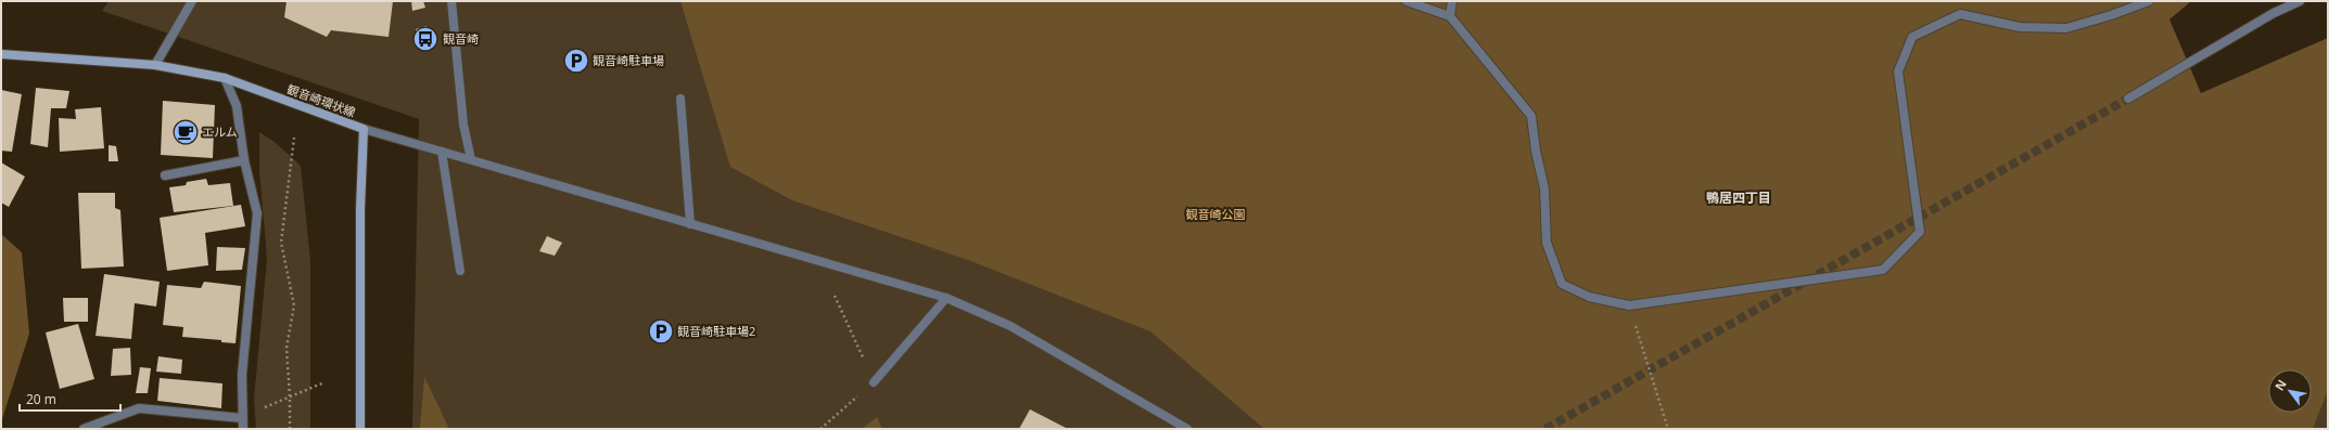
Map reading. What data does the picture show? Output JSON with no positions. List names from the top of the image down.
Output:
{
  "streets": {
    "main road": ["観音崎環状線"]
  },
  "districts": ["鴨居四丁目"],
  "parks": ["観音崎公園"],
  "places": {
    "bus stop": ["観音崎"],
    "parking": ["観音崎駐車場", "観音崎駐車場2"],
    "cafe": ["エルム"]
  },
  "scale_bar": "20 m",
  "north": "top left"
}
